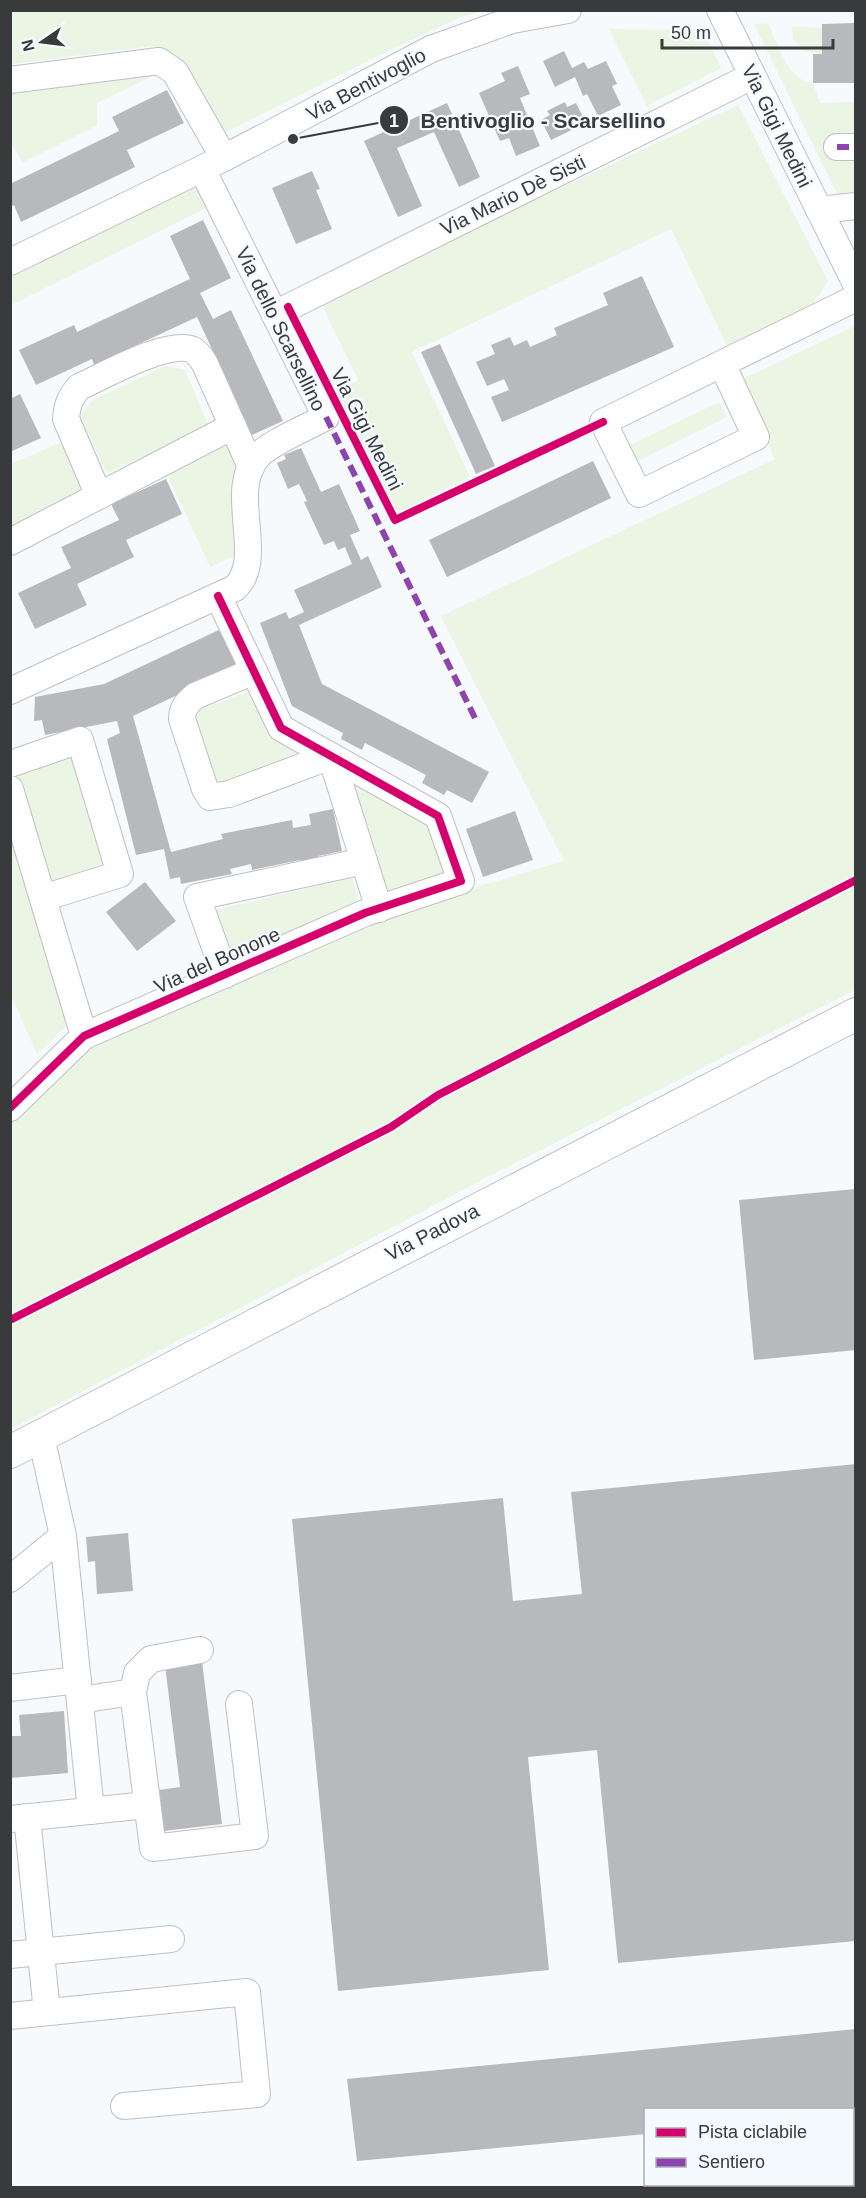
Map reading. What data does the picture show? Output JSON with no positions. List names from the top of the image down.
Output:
{
  "streets": {
    "main road": ["Via Padova"],
    "street": [
      "Via Bentivoglio",
      "Via Gigi Medini",
      "Via Mario Dè Sisti",
      "Via dello Scarsellino",
      "Via del Bonone"
    ]
  },
  "crossings": [
    ["Via Bentivoglio", "Via dello Scarsellino"],
    ["Via Gigi Medini", "Via Mario Dè Sisti"],
    ["Via Mario Dè Sisti", "Via dello Scarsellino"]
  ],
  "places": ["Bentivoglio - Scarsellino"],
  "legend": ["Pista ciclabile", "Sentiero"],
  "scale_bar": "50 m",
  "north": "left"
}
